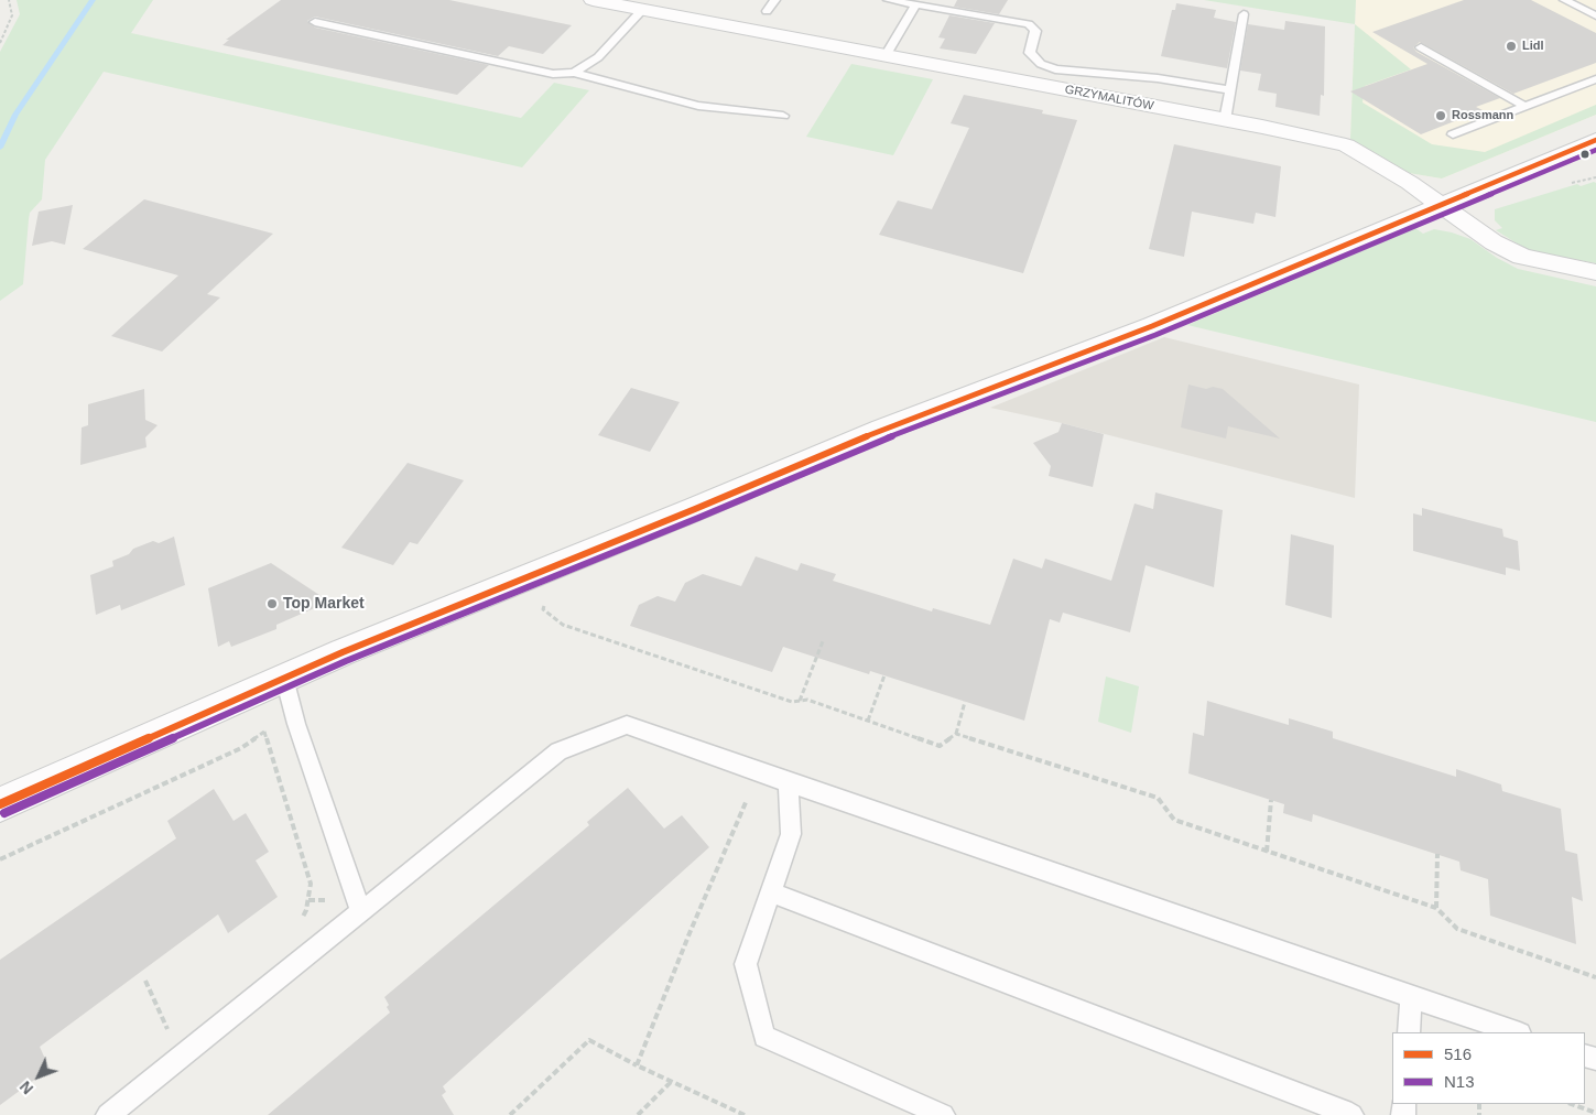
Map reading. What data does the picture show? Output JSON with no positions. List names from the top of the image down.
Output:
{
  "streets": {
    "street": ["GRZYMALITÓW"]
  },
  "places": ["Lidl", "Rossmann", "Top Market"],
  "lines": ["transit line 516", "transit line N13"],
  "legend": ["516", "N13"],
  "north": "bottom left"
}
